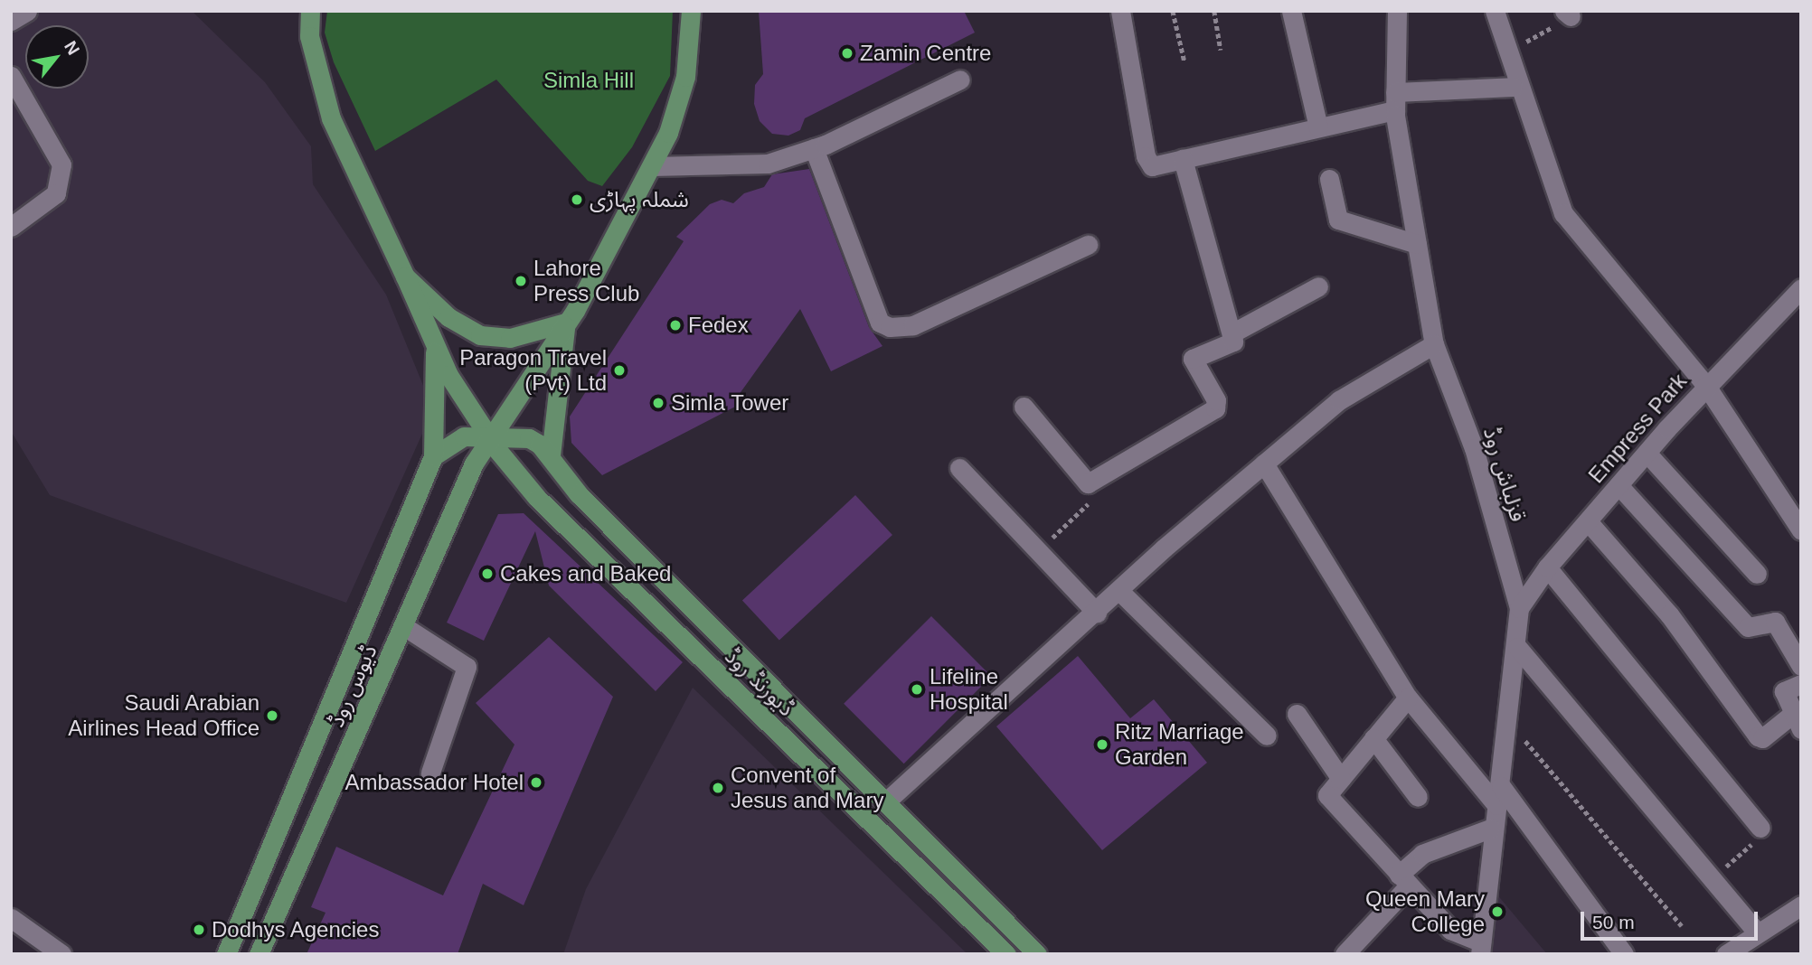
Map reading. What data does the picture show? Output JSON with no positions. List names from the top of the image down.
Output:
{
  "streets": {
    "main road": ["ڈیورنڈ روڈ", "ڈیوس روڈ"],
    "street": ["Empress Park", "قزلباش روڈ"]
  },
  "crossings": [
    ["Empress Park", "قزلباش روڈ"],
    ["ڈیورنڈ روڈ", "ڈیوس روڈ"]
  ],
  "parks": ["Simla Hill"],
  "places": [
    "Zamin Centre",
    "شملہ پہاڑی",
    "Lahore Press Club",
    "Fedex",
    "Paragon Travel (Pvt) Ltd",
    "Simla Tower",
    "Cakes and Baked",
    "Lifeline Hospital",
    "Saudi Arabian Airlines Head Office",
    "Ritz Marriage Garden",
    "Ambassador Hotel",
    "Convent of Jesus and Mary",
    "Queen Mary College",
    "Dodhys Agencies"
  ],
  "scale_bar": "50 m",
  "north": "top right"
}
